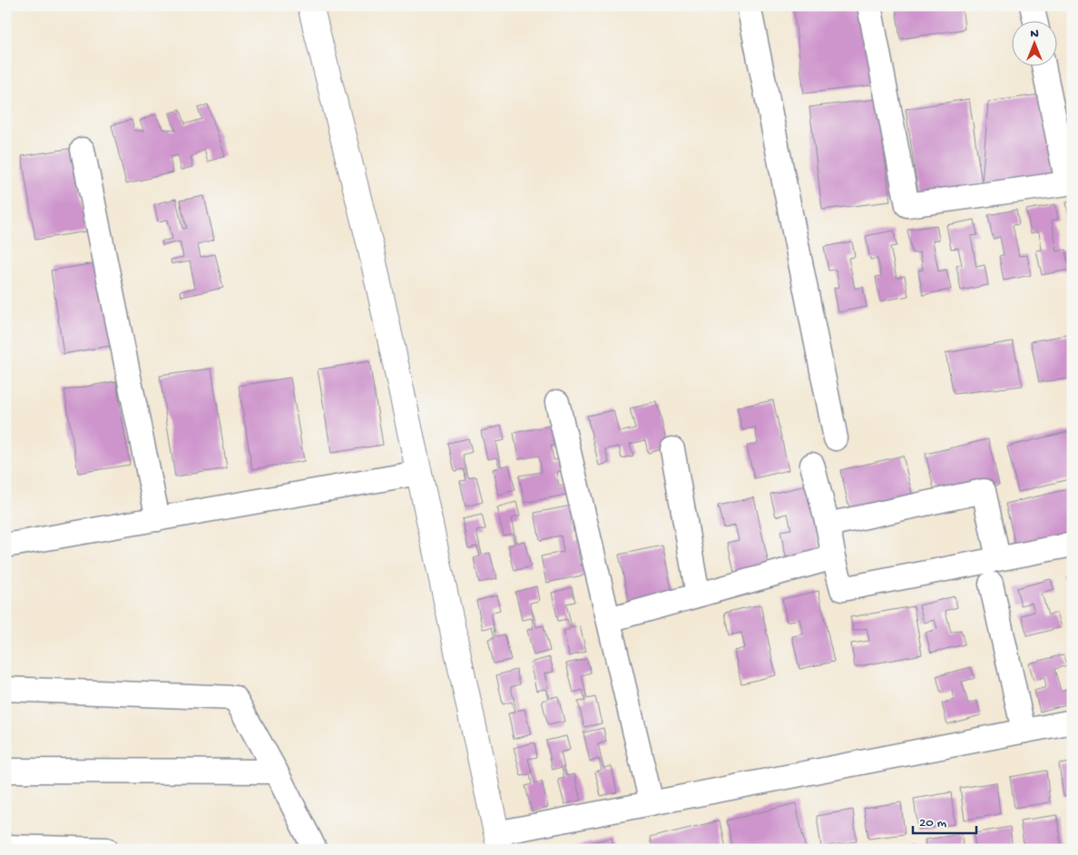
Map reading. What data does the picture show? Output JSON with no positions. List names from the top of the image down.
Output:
{
  "scale_bar": "20 m",
  "north": "top"
}
